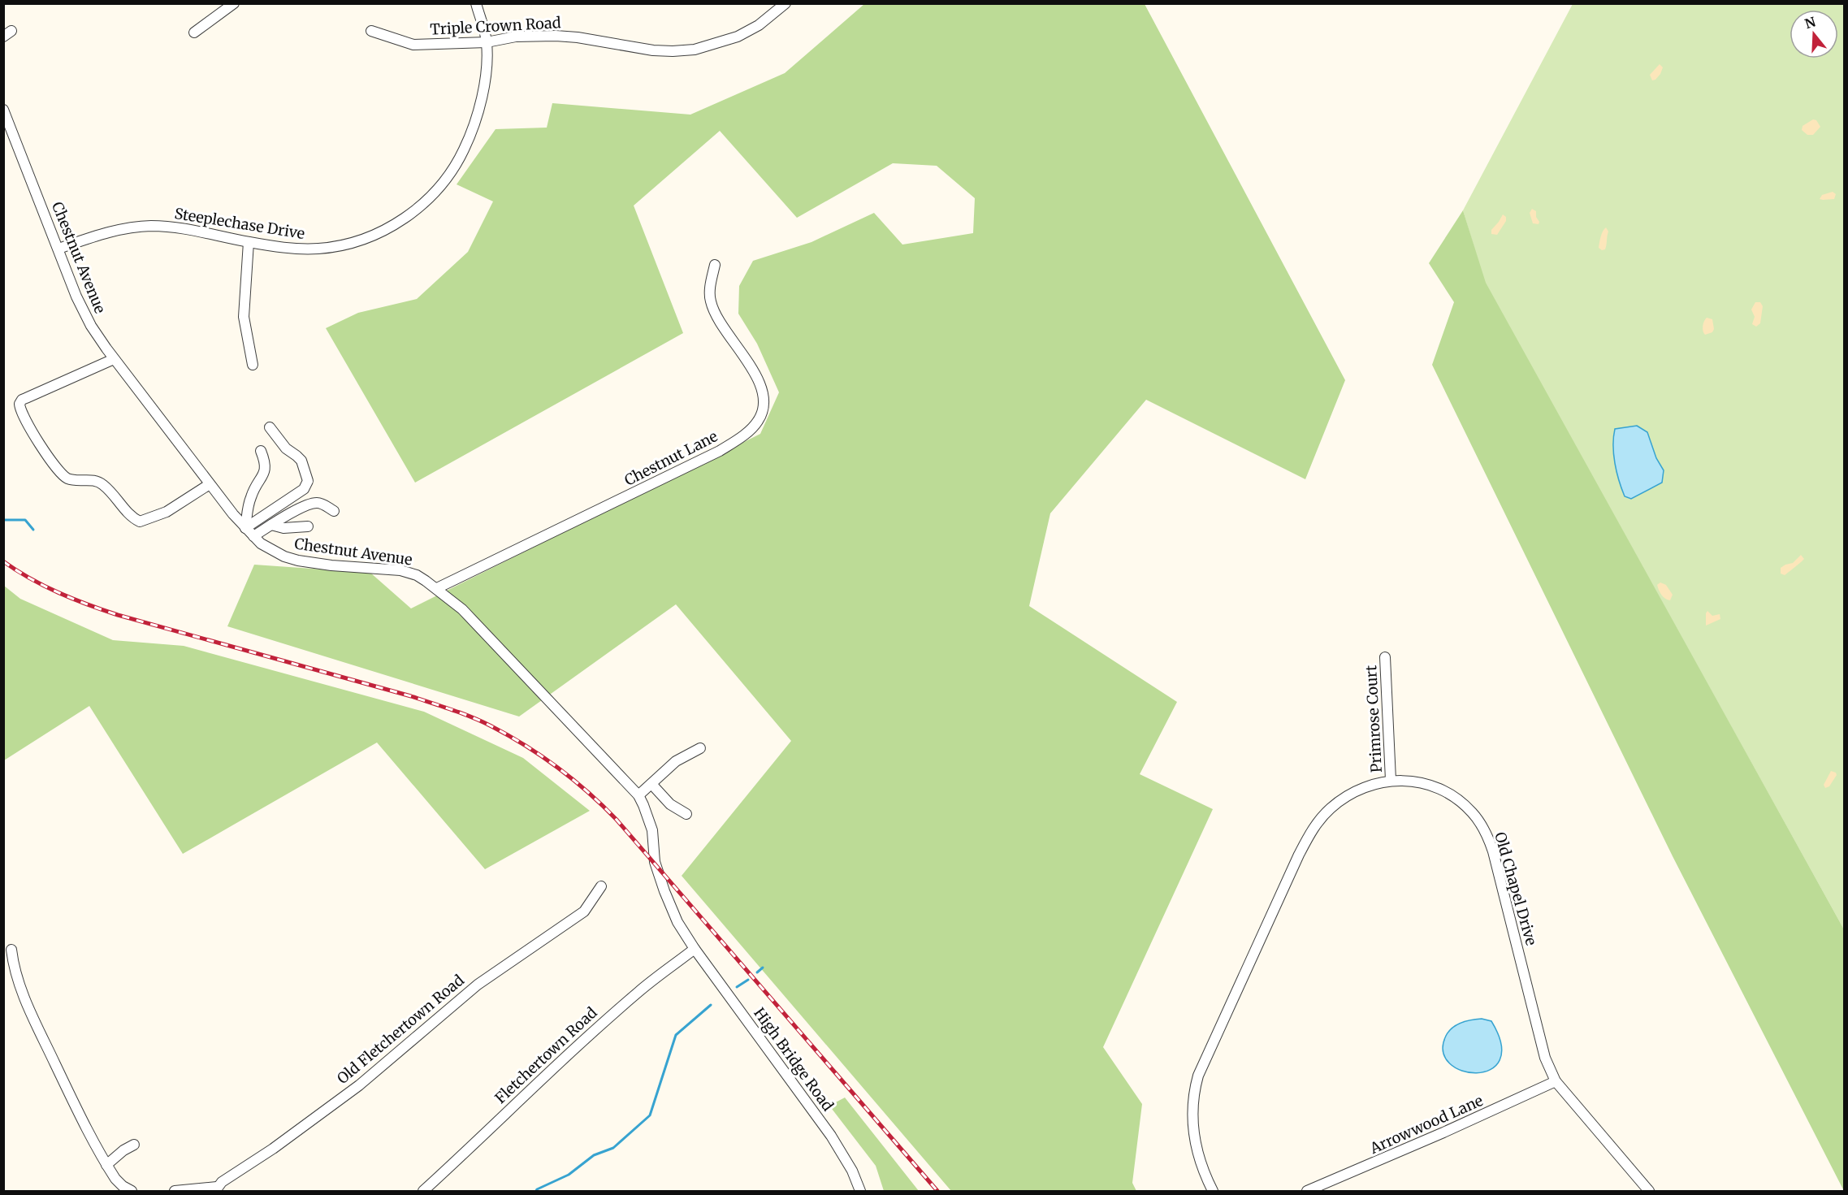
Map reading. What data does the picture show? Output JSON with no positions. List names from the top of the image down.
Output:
{
  "streets": {
    "street": [
      "Triple Crown Road",
      "Steeplechase Drive",
      "Chestnut Avenue",
      "Chestnut Lane",
      "Primrose Court",
      "Old Chapel Drive",
      "Old Fletchertown Road",
      "Fletchertown Road",
      "High Bridge Road",
      "Arrowwood Lane"
    ]
  },
  "crossings": [
    ["Triple Crown Road", "Steeplechase Drive"],
    ["Steeplechase Drive", "Chestnut Avenue"],
    ["Chestnut Avenue", "Chestnut Lane"],
    ["Chestnut Avenue", "Fletchertown Road"],
    ["Chestnut Avenue", "High Bridge Road"],
    ["Primrose Court", "Old Chapel Drive"],
    ["Old Chapel Drive", "Arrowwood Lane"],
    ["Fletchertown Road", "High Bridge Road"]
  ],
  "north": "top"
}
